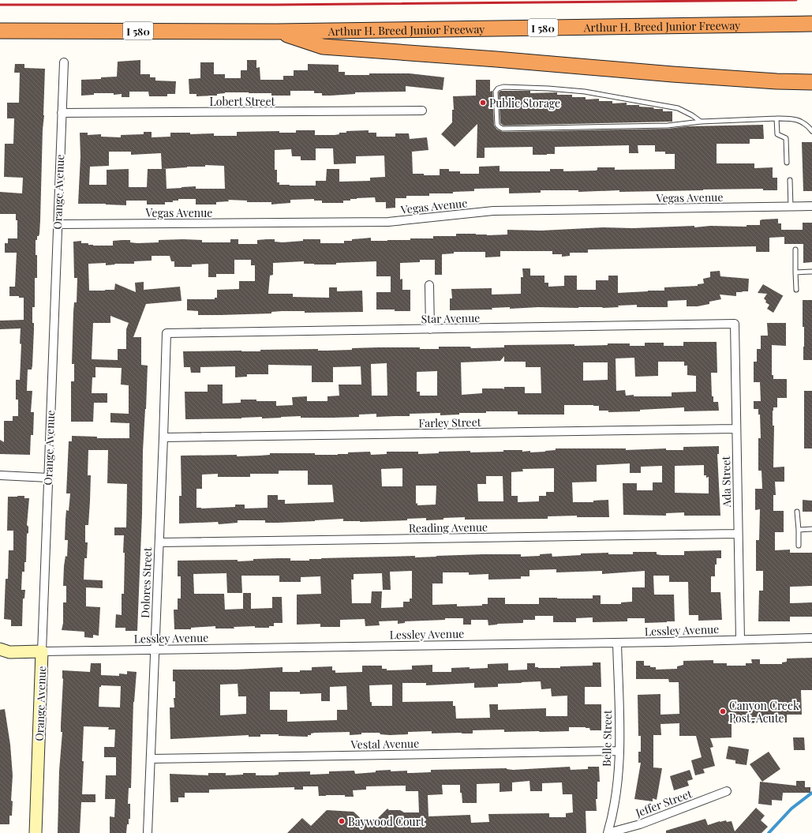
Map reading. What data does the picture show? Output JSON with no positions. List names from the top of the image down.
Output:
{
  "streets": {
    "highway": ["Arthur H. Breed Junior Freeway", "I 580"],
    "street": [
      "Lobert Street",
      "Orange Avenue",
      "Vegas Avenue",
      "Star Avenue",
      "Farley Street",
      "Ada Street",
      "Reading Avenue",
      "Dolores Street",
      "Lessley Avenue",
      "Belle Street",
      "Vestal Avenue",
      "Jeffer Street"
    ]
  },
  "crossings": [
    ["Lobert Street", "Orange Avenue"],
    ["Orange Avenue", "Vegas Avenue"],
    ["Orange Avenue", "Lessley Avenue"],
    ["Star Avenue", "Ada Street"],
    ["Star Avenue", "Dolores Street"],
    ["Farley Street", "Ada Street"],
    ["Farley Street", "Dolores Street"],
    ["Ada Street", "Reading Avenue"],
    ["Ada Street", "Lessley Avenue"],
    ["Reading Avenue", "Dolores Street"],
    ["Dolores Street", "Lessley Avenue"],
    ["Dolores Street", "Vestal Avenue"],
    ["Lessley Avenue", "Belle Street"],
    ["Belle Street", "Vestal Avenue"],
    ["Belle Street", "Jeffer Street"]
  ],
  "places": ["Public Storage", "Canyon Creek Post-Acute", "Baywood Court"]
}
